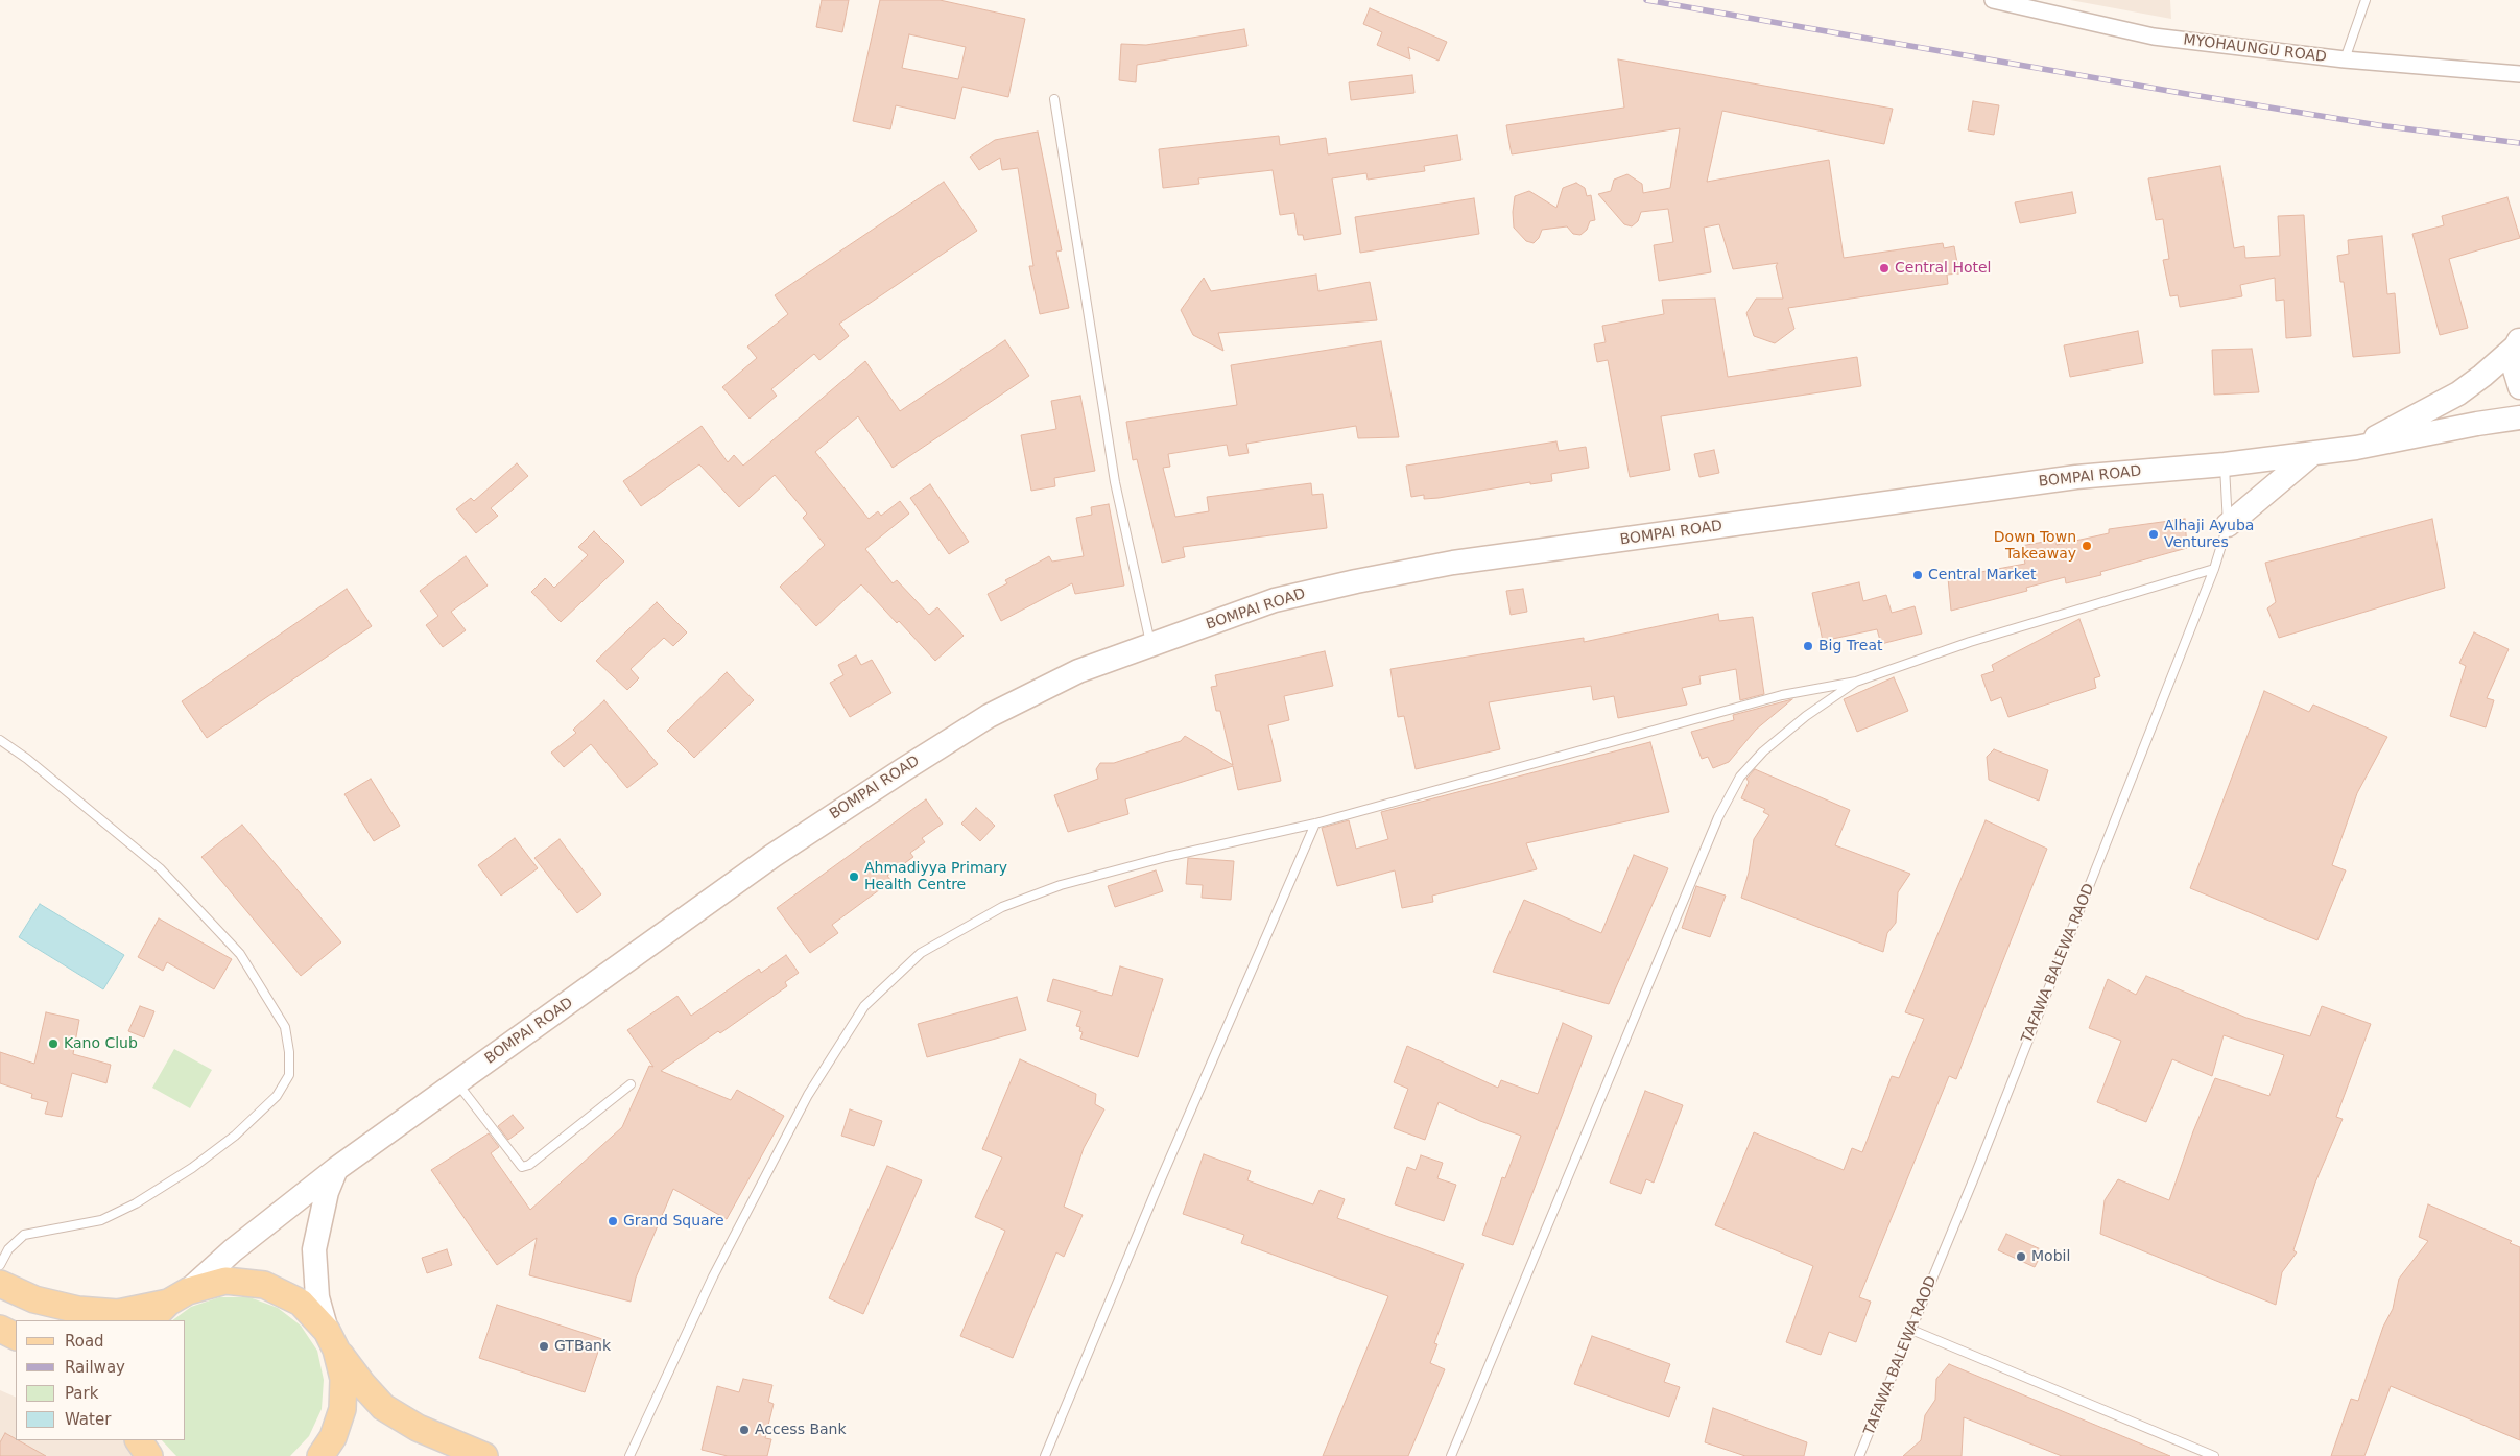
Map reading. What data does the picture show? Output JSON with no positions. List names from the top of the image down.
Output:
{
  "streets": {
    "main road": ["BOMPAI ROAD"],
    "street": ["MYOHAUNGU ROAD"],
    "lane": ["TAFAWA BALEWA RAOD"]
  },
  "crossings": [
    ["BOMPAI ROAD", "TAFAWA BALEWA RAOD"]
  ],
  "places": [
    "Central Hotel",
    "Alhaji Ayuba Ventures",
    "Down Town Takeaway",
    "Central Market",
    "Big Treat",
    "Ahmadiyya Primary Health Centre",
    "Kano Club",
    "Grand Square",
    "Mobil",
    "GTBank",
    "Access Bank"
  ],
  "legend": [
    "Road",
    "Railway",
    "Park",
    "Water"
  ]
}
